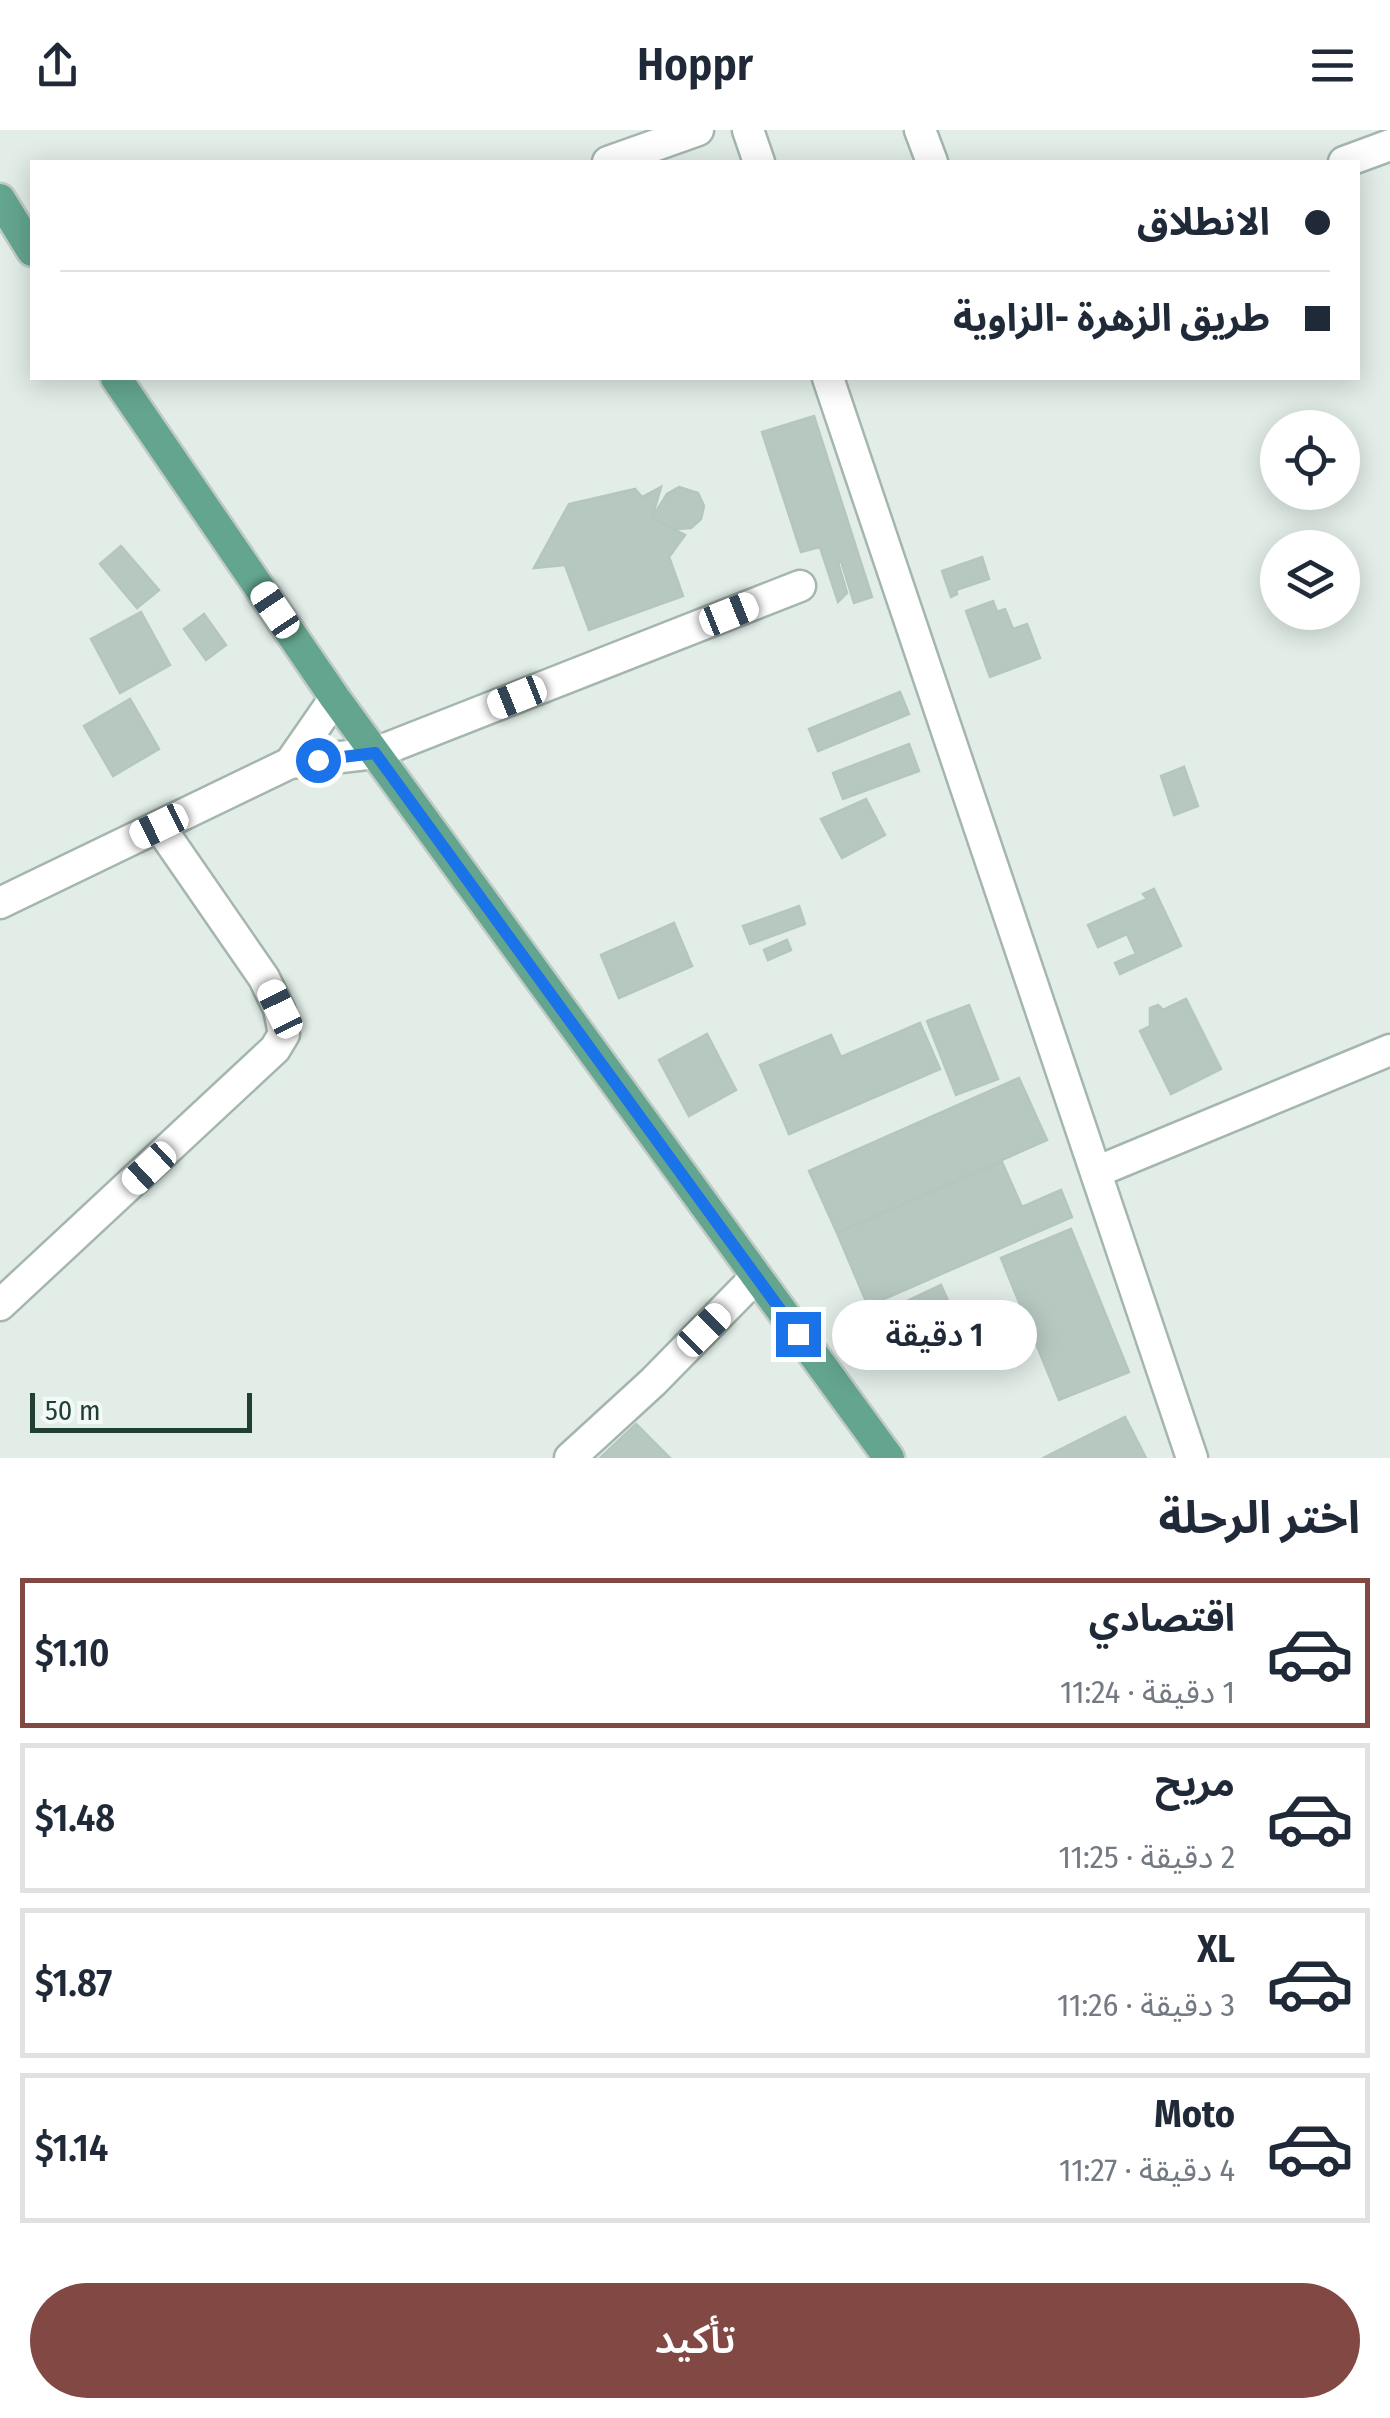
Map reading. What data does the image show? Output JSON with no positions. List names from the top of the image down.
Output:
{
  "scale_bar": "50 m",
  "page": {
    "header": "Hoppr",
    "banner": ["الانطلاق", "طريق الزهرة -الزاوية"],
    "bubble": "1 دقيقة",
    "scale": "50 m",
    "heading": "اختر الرحلة",
    "list": [
      {
        "name": "اقتصادي",
        "note": "1 دقيقة · 11:24",
        "value": "$1.10"
      },
      {
        "name": "مريح",
        "note": "2 دقيقة · 11:25",
        "value": "$1.48"
      },
      {
        "name": "XL",
        "note": "3 دقيقة · 11:26",
        "value": "$1.87"
      },
      {
        "name": "Moto",
        "note": "4 دقيقة · 11:27",
        "value": "$1.14"
      }
    ],
    "buttons": "تأكيد"
  }
}
